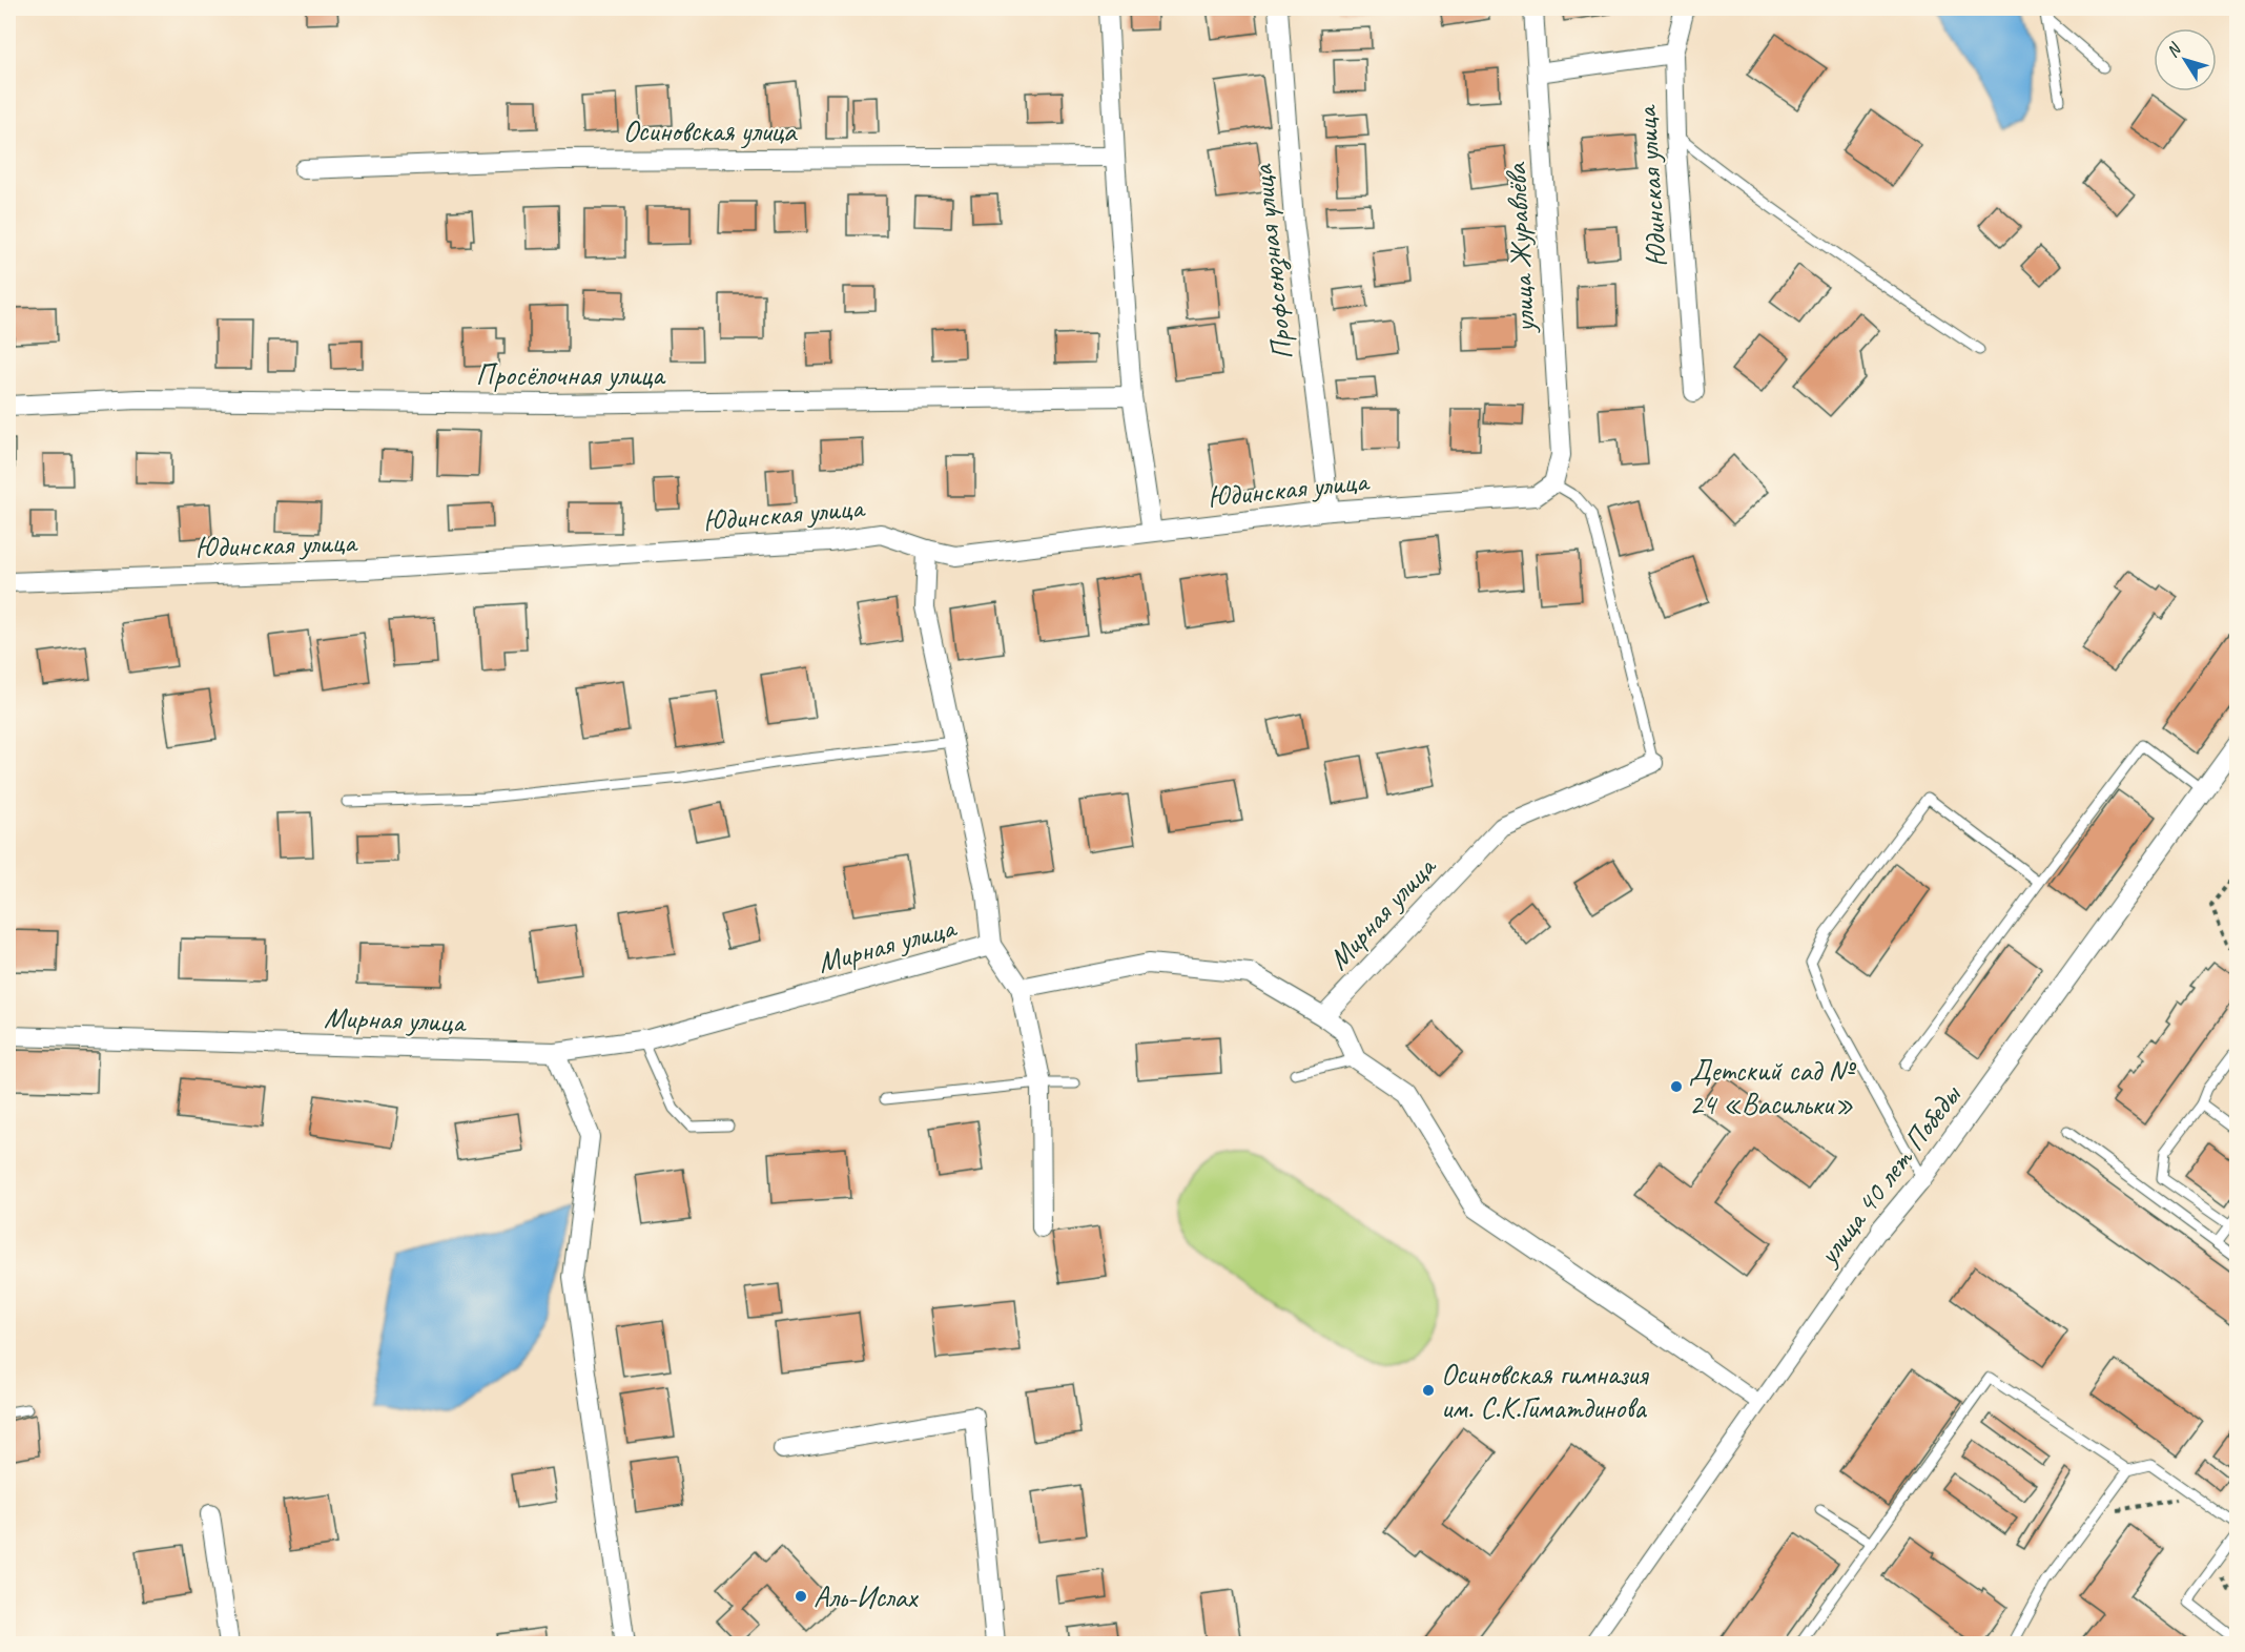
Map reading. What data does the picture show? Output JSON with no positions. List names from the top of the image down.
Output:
{
  "streets": {
    "street": [
      "Осиновская улица",
      "Юдинская улица",
      "улица Журавлёва",
      "Профсоюзная улица",
      "Просёлочная улица",
      "Мирная улица",
      "улица 40 лет Победы"
    ]
  },
  "crossings": [
    ["Юдинская улица", "улица Журавлёва"],
    ["Юдинская улица", "Профсоюзная улица"]
  ],
  "places": ["Детский сад № 24 «Васильки»", "Осиновская гимназия им. С.К.Гиматдинова", "Аль-Ислах"],
  "north": "top left"
}
